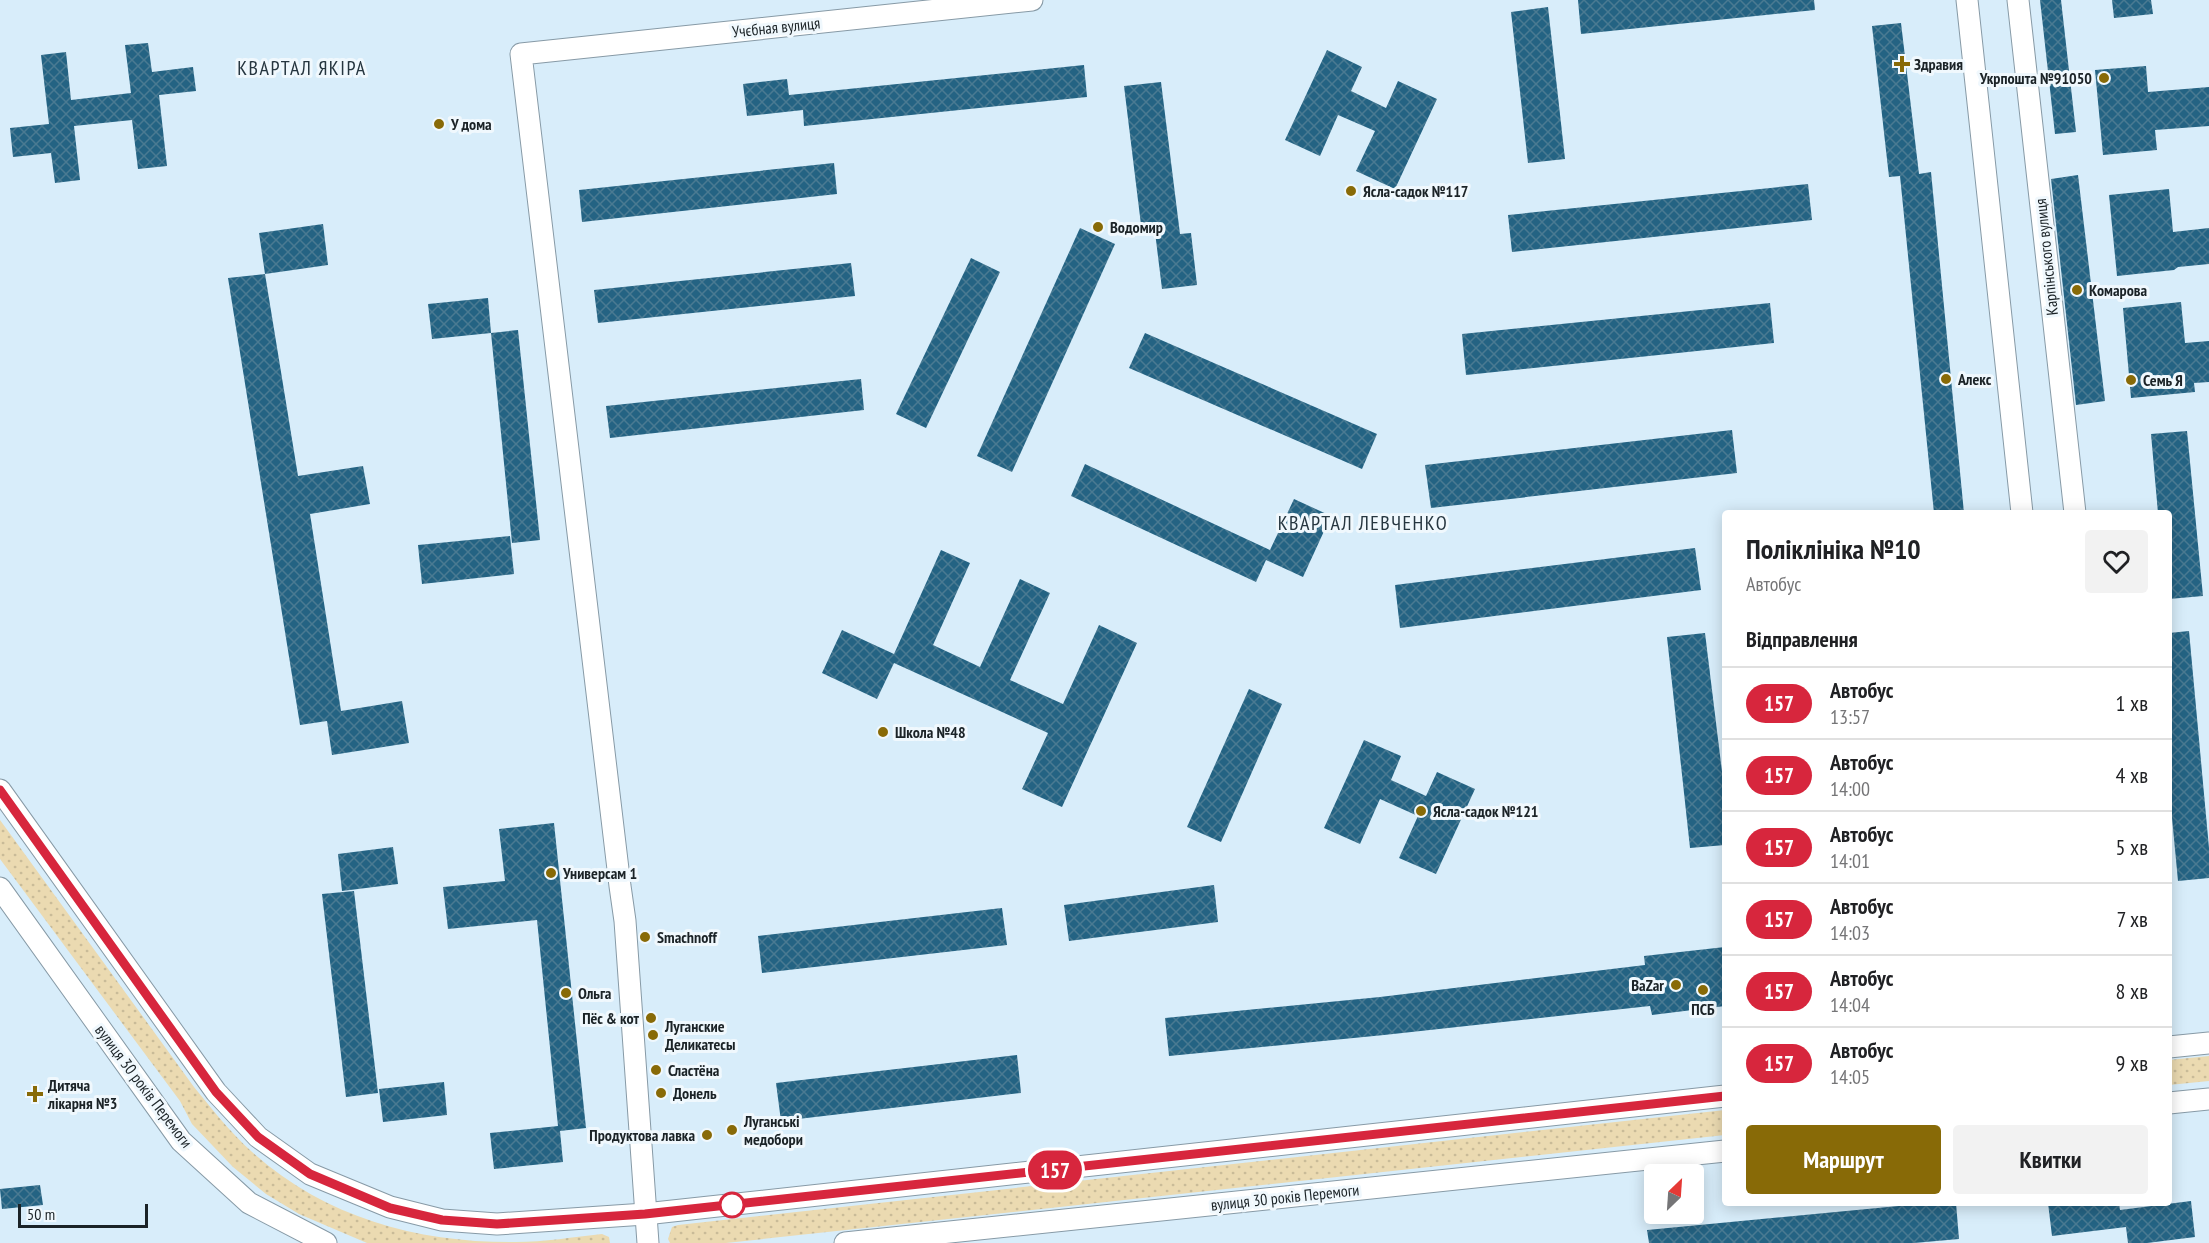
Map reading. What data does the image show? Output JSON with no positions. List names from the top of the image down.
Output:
{
  "streets": {
    "street": ["Учєбная вулиця", "Карпінського вулиця", "вулиця 30 років Перемоги"]
  },
  "districts": ["КВАРТАЛ ЯКІРА", "КВАРТАЛ ЛЕВЧЕНКО"],
  "places": {
    "health": ["Здравия", "Дитяча лікарня №3"],
    "other": [
      "Укрпошта №91050",
      "У дома",
      "Ясла-садок №117",
      "Водомир",
      "Комарова",
      "Алекс",
      "Семь Я",
      "Школа №48",
      "Ясла-садок №121",
      "Универсам 1",
      "Smachnoff",
      "BaZar",
      "ПСБ",
      "Ольга",
      "Пёс & кот",
      "Луганские Деликатесы",
      "Сластёна",
      "Донель",
      "Луганські медобори",
      "Продуктова лавка"
    ]
  },
  "lines": ["bus line 157"],
  "scale_bar": "50 m",
  "north": "top right",
  "page": {
    "on_map": "157",
    "heading": [
      ["Поліклініка №10", "Автобус"],
      "Відправлення"
    ],
    "list": [
      {
        "mark": "157",
        "name": "Автобус",
        "note": "13:57",
        "value": "1 хв"
      },
      {
        "mark": "157",
        "name": "Автобус",
        "note": "14:00",
        "value": "4 хв"
      },
      {
        "mark": "157",
        "name": "Автобус",
        "note": "14:01",
        "value": "5 хв"
      },
      {
        "mark": "157",
        "name": "Автобус",
        "note": "14:03",
        "value": "7 хв"
      },
      {
        "mark": "157",
        "name": "Автобус",
        "note": "14:04",
        "value": "8 хв"
      },
      {
        "mark": "157",
        "name": "Автобус",
        "note": "14:05",
        "value": "9 хв"
      }
    ],
    "buttons": ["Маршрут", "Квитки"],
    "scale": "50 m"
  }
}
